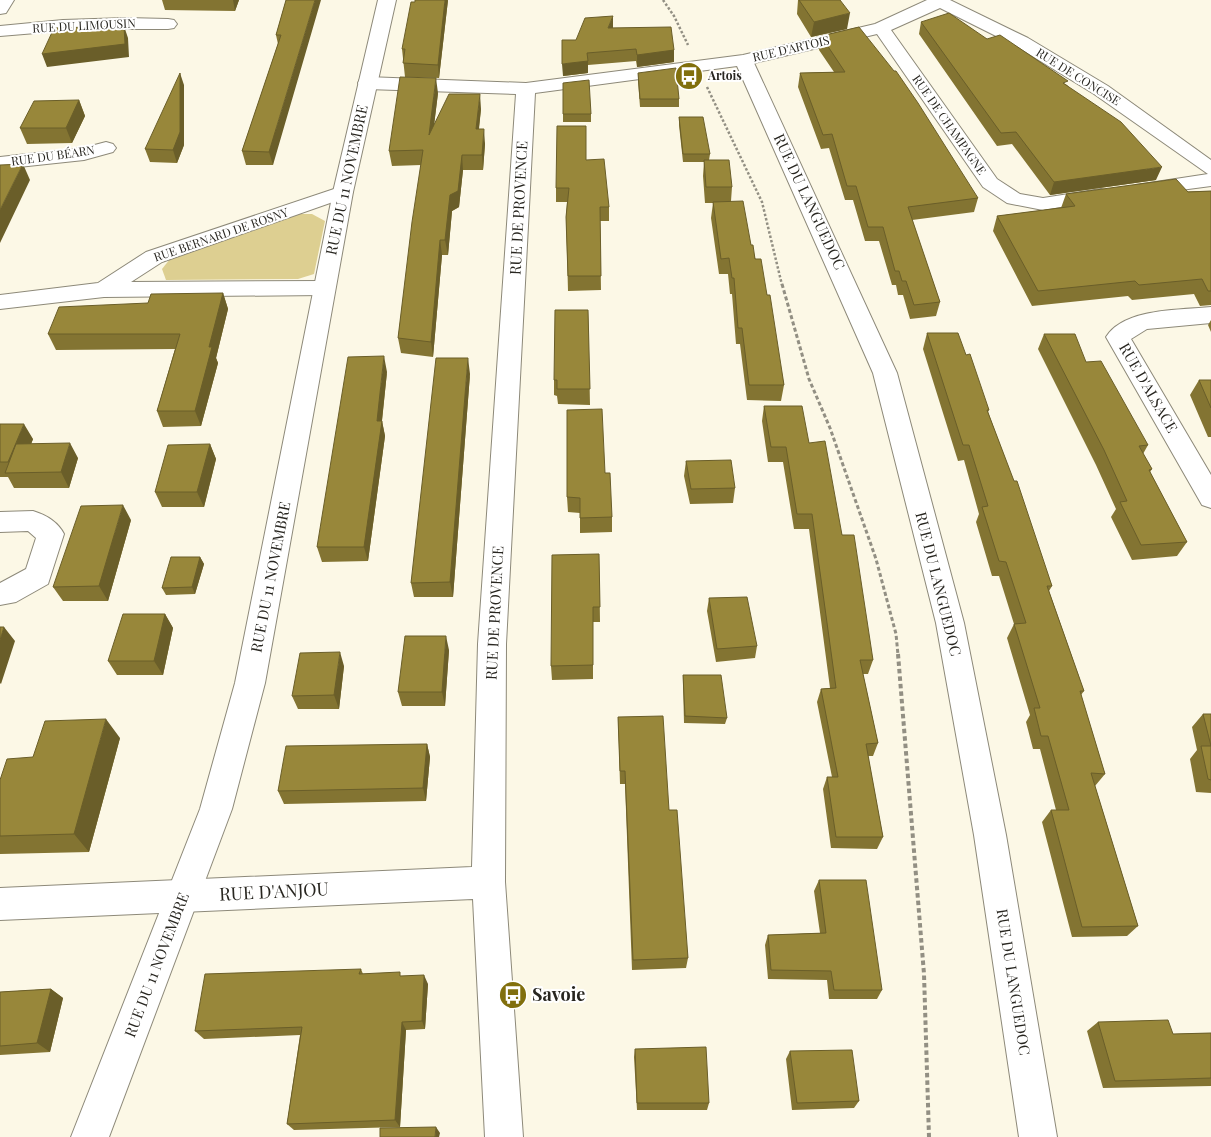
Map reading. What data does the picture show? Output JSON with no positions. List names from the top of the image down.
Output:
{
  "streets": {
    "street": [
      "RUE DU LIMOUSIN",
      "RUE D'ARTOIS",
      "RUE DE CONCISE",
      "RUE DE CHAMPAGNE",
      "RUE DU BÉARN",
      "RUE DU 11 NOVEMBRE",
      "RUE DU LANGUEDOC",
      "RUE DE PROVENCE",
      "RUE BERNARD DE ROSNY",
      "RUE D'ALSACE",
      "RUE D'ANJOU"
    ]
  },
  "crossings": [
    ["RUE D'ARTOIS", "RUE DE CONCISE"],
    ["RUE D'ARTOIS", "RUE DE CHAMPAGNE"],
    ["RUE D'ARTOIS", "RUE DU 11 NOVEMBRE"],
    ["RUE D'ARTOIS", "RUE DU LANGUEDOC"],
    ["RUE D'ARTOIS", "RUE DE PROVENCE"],
    ["RUE DU 11 NOVEMBRE", "RUE BERNARD DE ROSNY"],
    ["RUE DU 11 NOVEMBRE", "RUE D'ANJOU"],
    ["RUE DE PROVENCE", "RUE D'ANJOU"]
  ],
  "places": {
    "bus stop": ["Artois", "Savoie"]
  }
}
